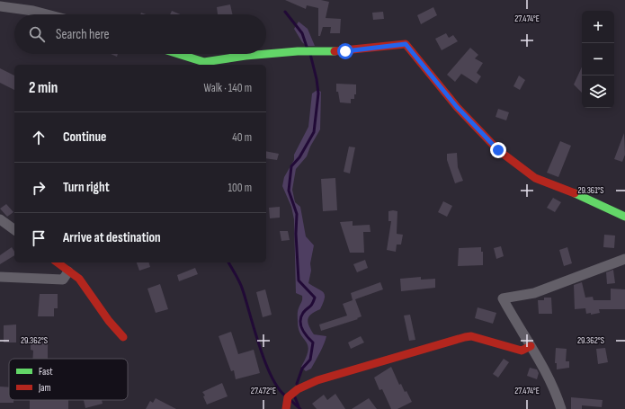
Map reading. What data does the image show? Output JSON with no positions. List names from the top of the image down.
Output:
{
  "legend": ["Fast", "Jam"],
  "page": {
    "map_buttons": ["+", "−"],
    "search": "Search here",
    "heading": ["2 min", "Walk · 140 m"],
    "list": [
      ["Continue", "40 m"],
      ["Turn right", "100 m"],
      "Arrive at destination"
    ]
  },
  "coordinates": [
    "27.474°E",
    "29.361°S",
    "29.362°S",
    "27.472°E"
  ]
}
